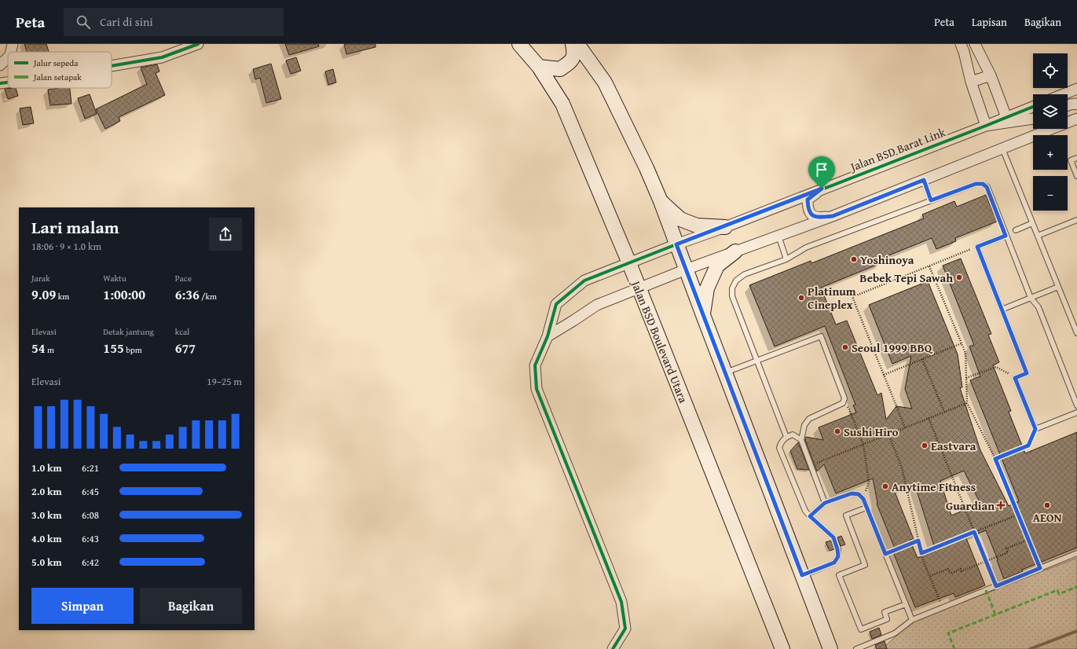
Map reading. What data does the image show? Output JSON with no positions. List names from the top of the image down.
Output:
{
  "streets": {
    "main road": ["Jalan BSD Boulevard Utara"],
    "street": ["Jalan BSD Barat Link"]
  },
  "crossings": [
    ["Jalan BSD Barat Link", "Jalan BSD Boulevard Utara"]
  ],
  "places": {
    "other": [
      "Yoshinoya",
      "Bebek Tepi Sawah",
      "Platinum Cineplex",
      "Seoul 1999 BBQ",
      "Sushi Hiro",
      "Eastvara",
      "Anytime Fitness",
      "AEON"
    ],
    "health": ["Guardian"]
  },
  "legend": ["Jalur sepeda", "Jalan setapak"],
  "page": {
    "header": "Peta",
    "search": "Cari di sini",
    "nav": ["Peta", "Lapisan", "Bagikan"],
    "map_buttons": ["+", "−"],
    "heading": ["Lari malam", "18:06 · 9 × 1.0 km"],
    "stats": [
      ["Jarak", "9.09 km"],
      ["Waktu", "1:00:00"],
      ["Pace", "6:36 /km"],
      ["Elevasi", "54 m"],
      ["Detak jantung", "155 bpm"],
      ["kcal", "677"]
    ],
    "chart": ["Elevasi", "19–25 m"],
    "list": [
      {
        "name": "1.0 km",
        "note": "6:21"
      },
      {
        "name": "2.0 km",
        "note": "6:45"
      },
      {
        "name": "3.0 km",
        "note": "6:08"
      },
      {
        "name": "4.0 km",
        "note": "6:43"
      },
      {
        "name": "5.0 km",
        "note": "6:42"
      }
    ],
    "buttons": ["Simpan", "Bagikan"]
  }
}
